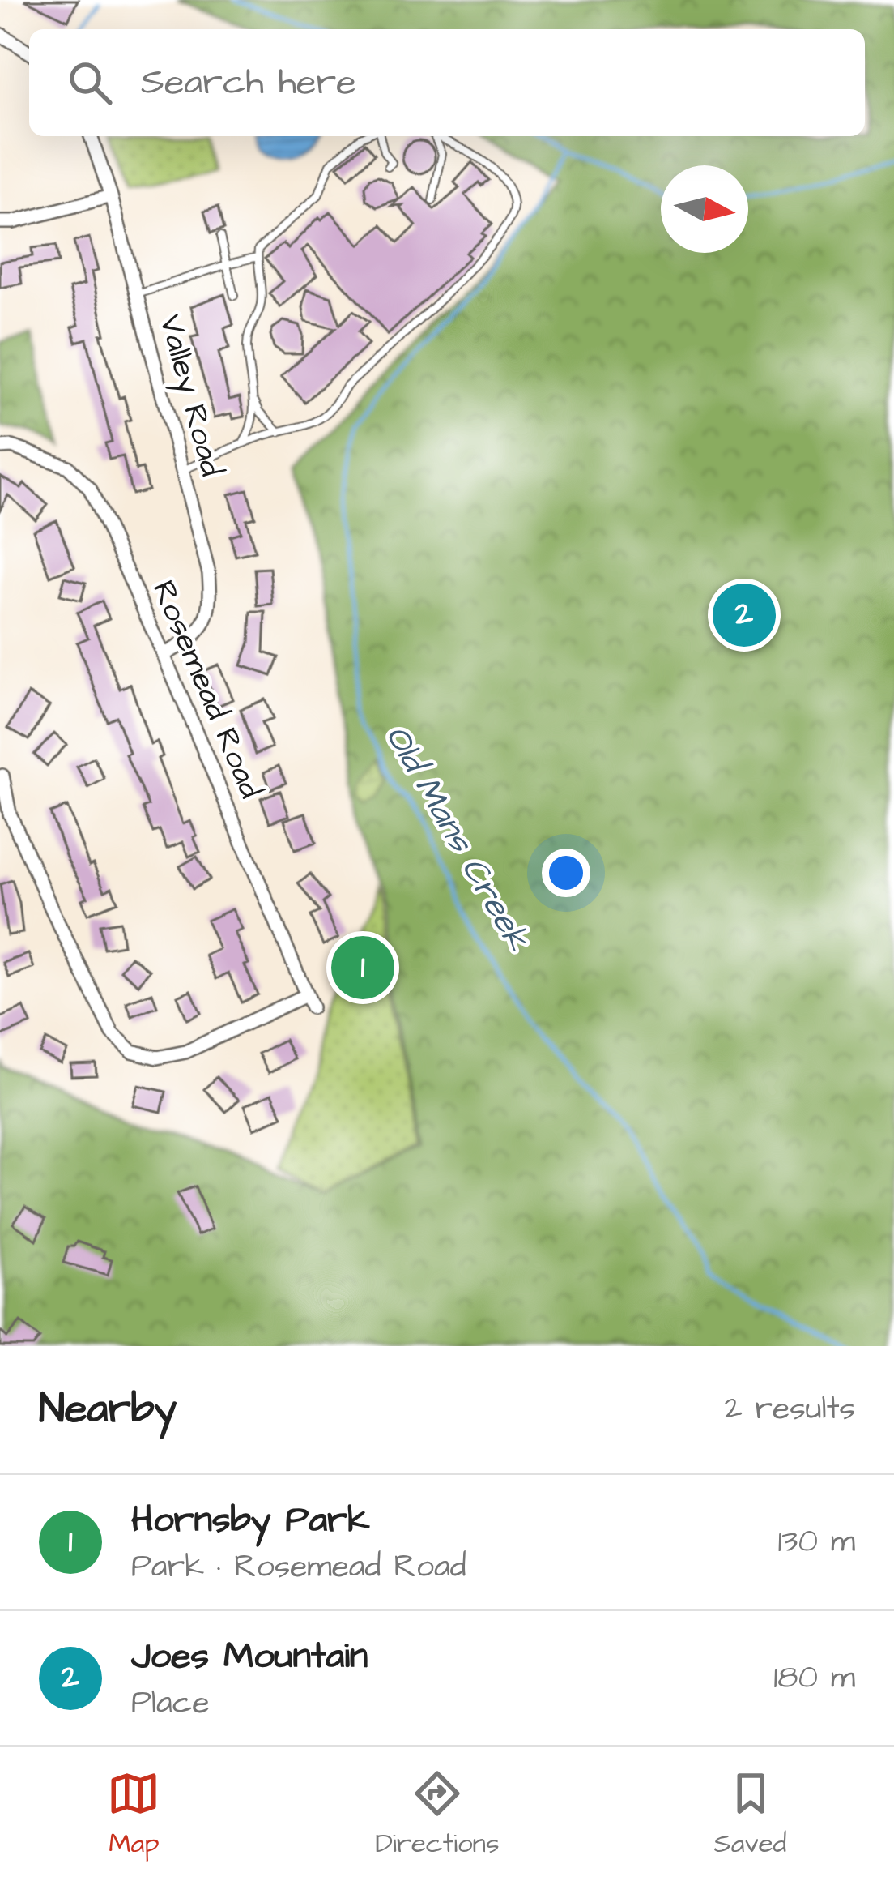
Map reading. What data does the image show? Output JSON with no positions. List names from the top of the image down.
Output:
{
  "streets": {
    "street": ["Valley Road", "Rosemead Road"]
  },
  "crossings": [
    ["Valley Road", "Rosemead Road"]
  ],
  "water": ["Old Mans Creek"],
  "north": "right",
  "page": {
    "search": "Search here",
    "pins": ["2", "1"],
    "heading": ["Nearby", "2 results"],
    "list": [
      {
        "mark": "1",
        "name": "Hornsby Park",
        "note": "Park · Rosemead Road",
        "value": "130 m"
      },
      {
        "mark": "2",
        "name": "Joes Mountain",
        "note": "Place",
        "value": "180 m"
      }
    ],
    "nav": ["Map", "Directions", "Saved"]
  }
}
